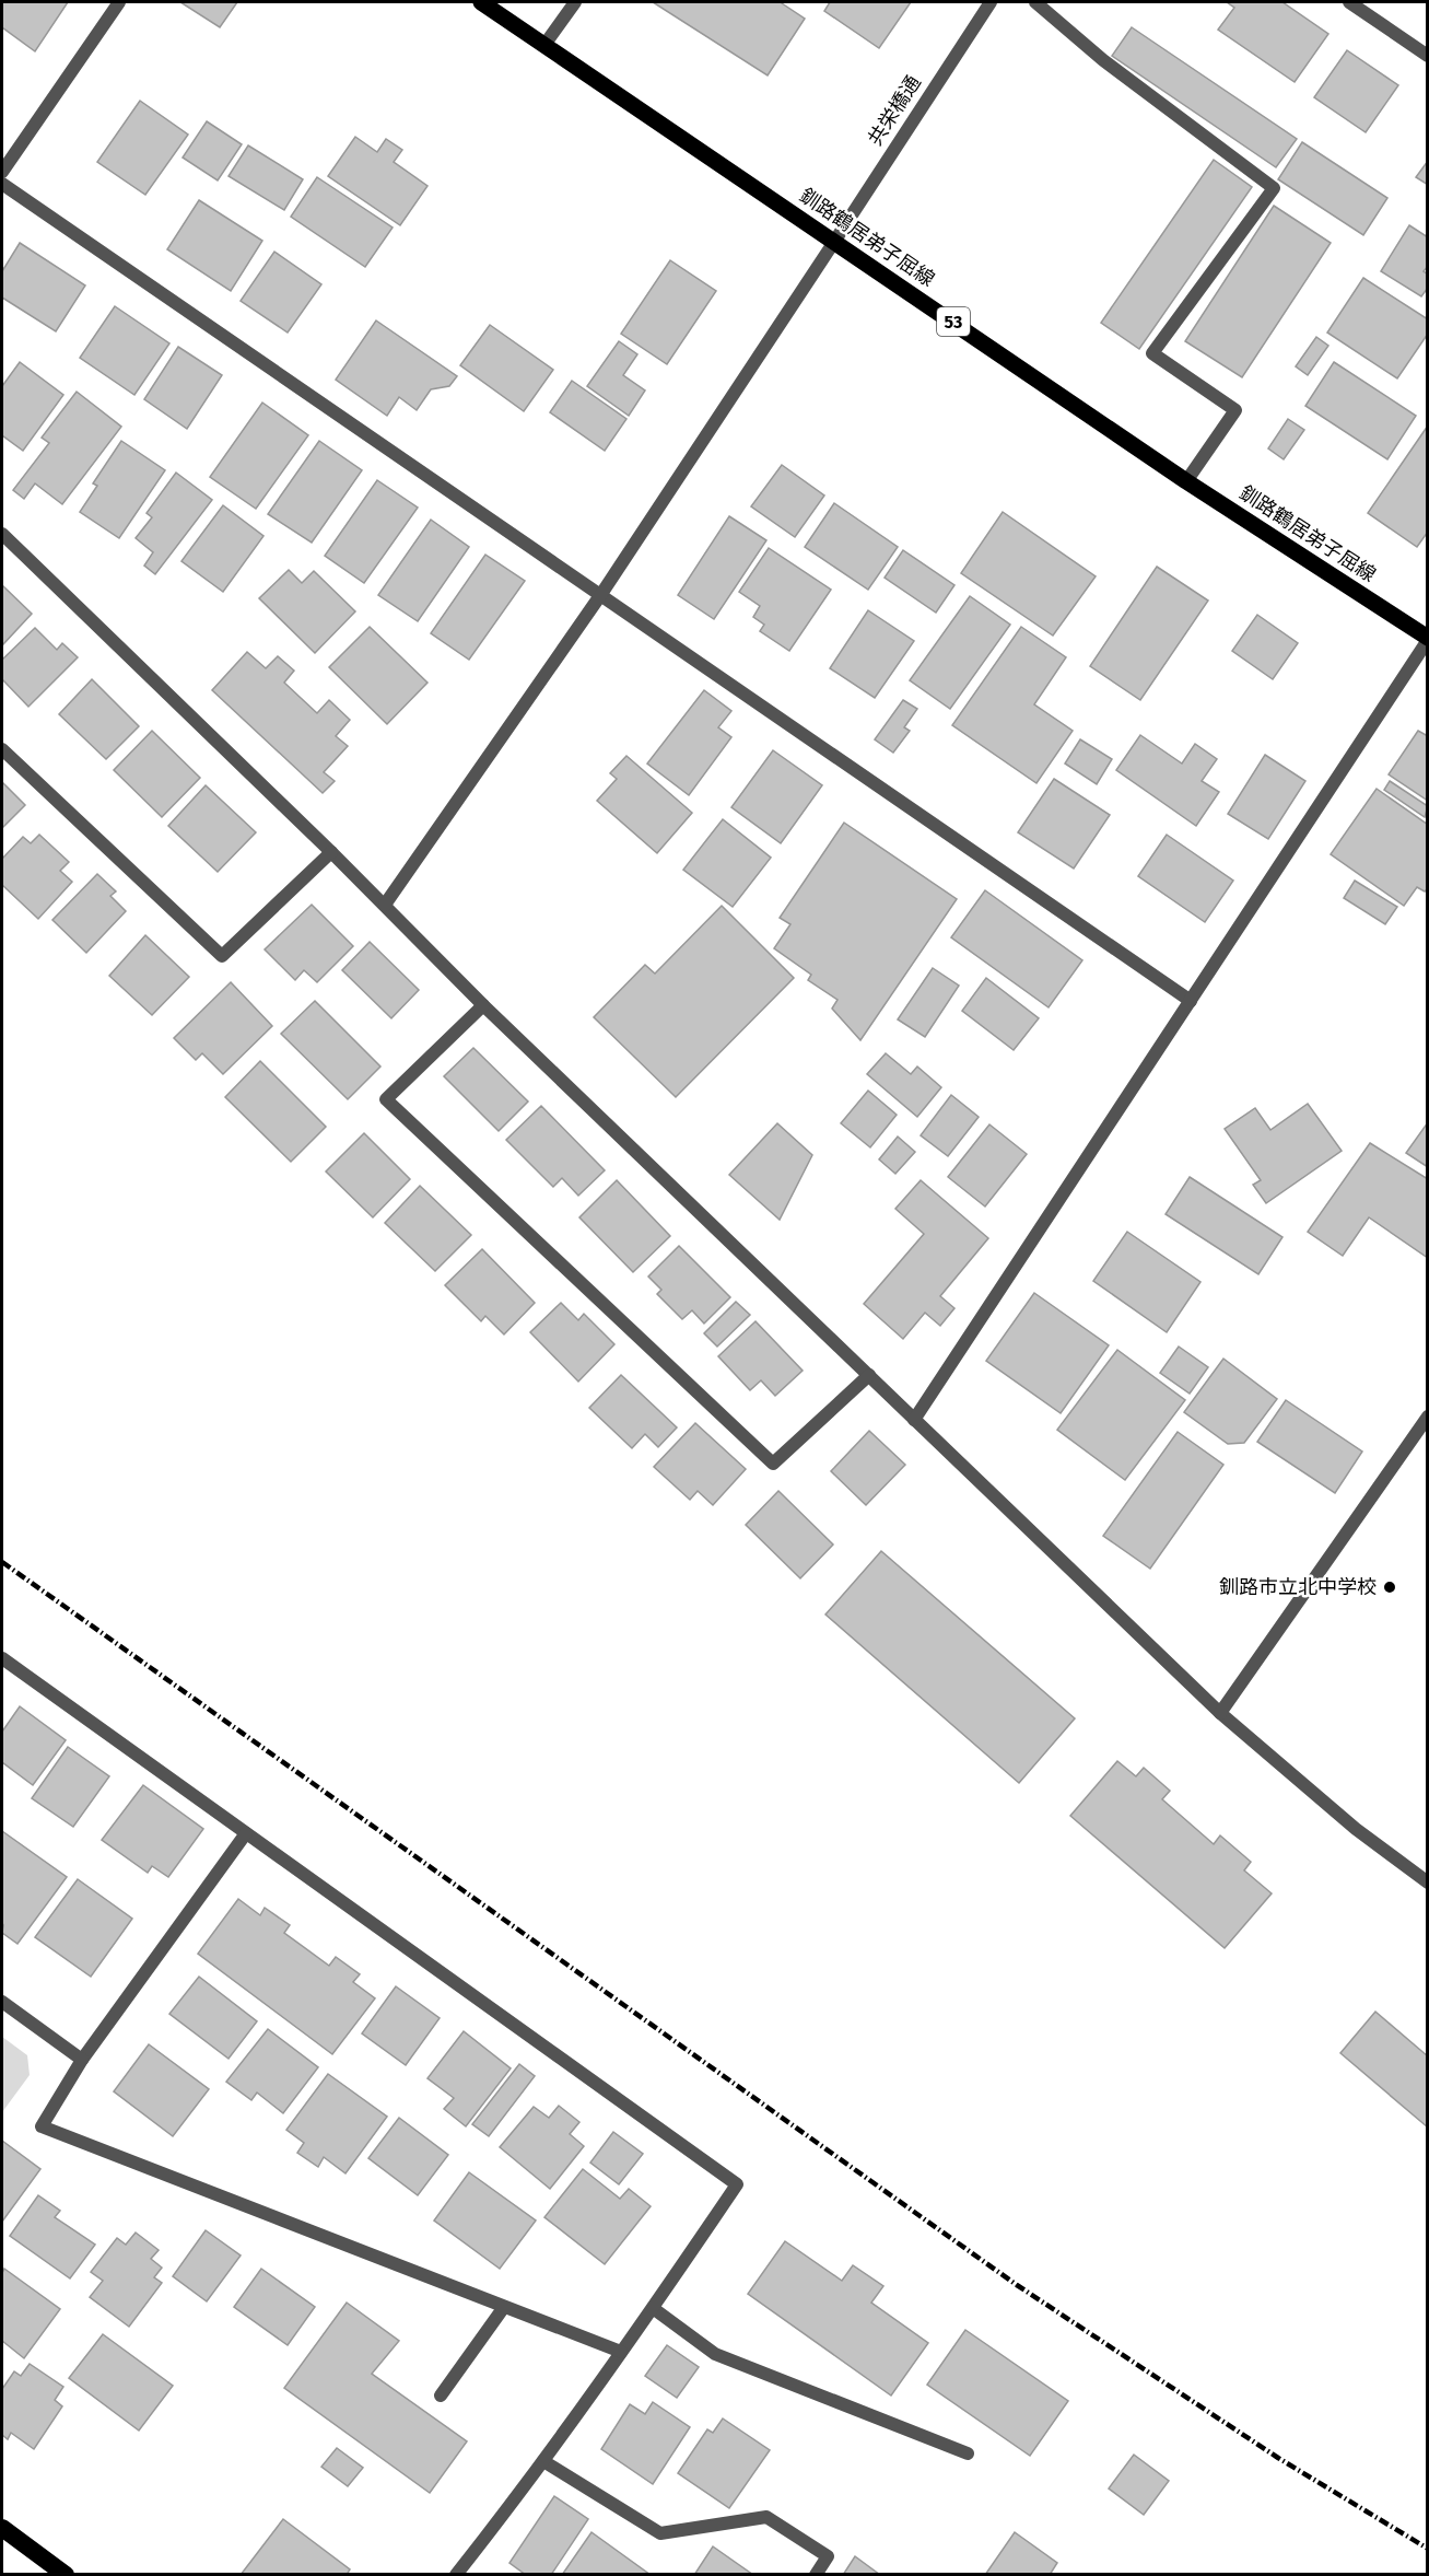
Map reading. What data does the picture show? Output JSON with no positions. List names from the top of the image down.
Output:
{
  "streets": {
    "main road": ["釧路鶴居弟子屈線", "53"],
    "street": ["共栄橋通"]
  },
  "crossings": [
    ["共栄橋通", "釧路鶴居弟子屈線"]
  ],
  "places": ["釧路市立北中学校"]
}
